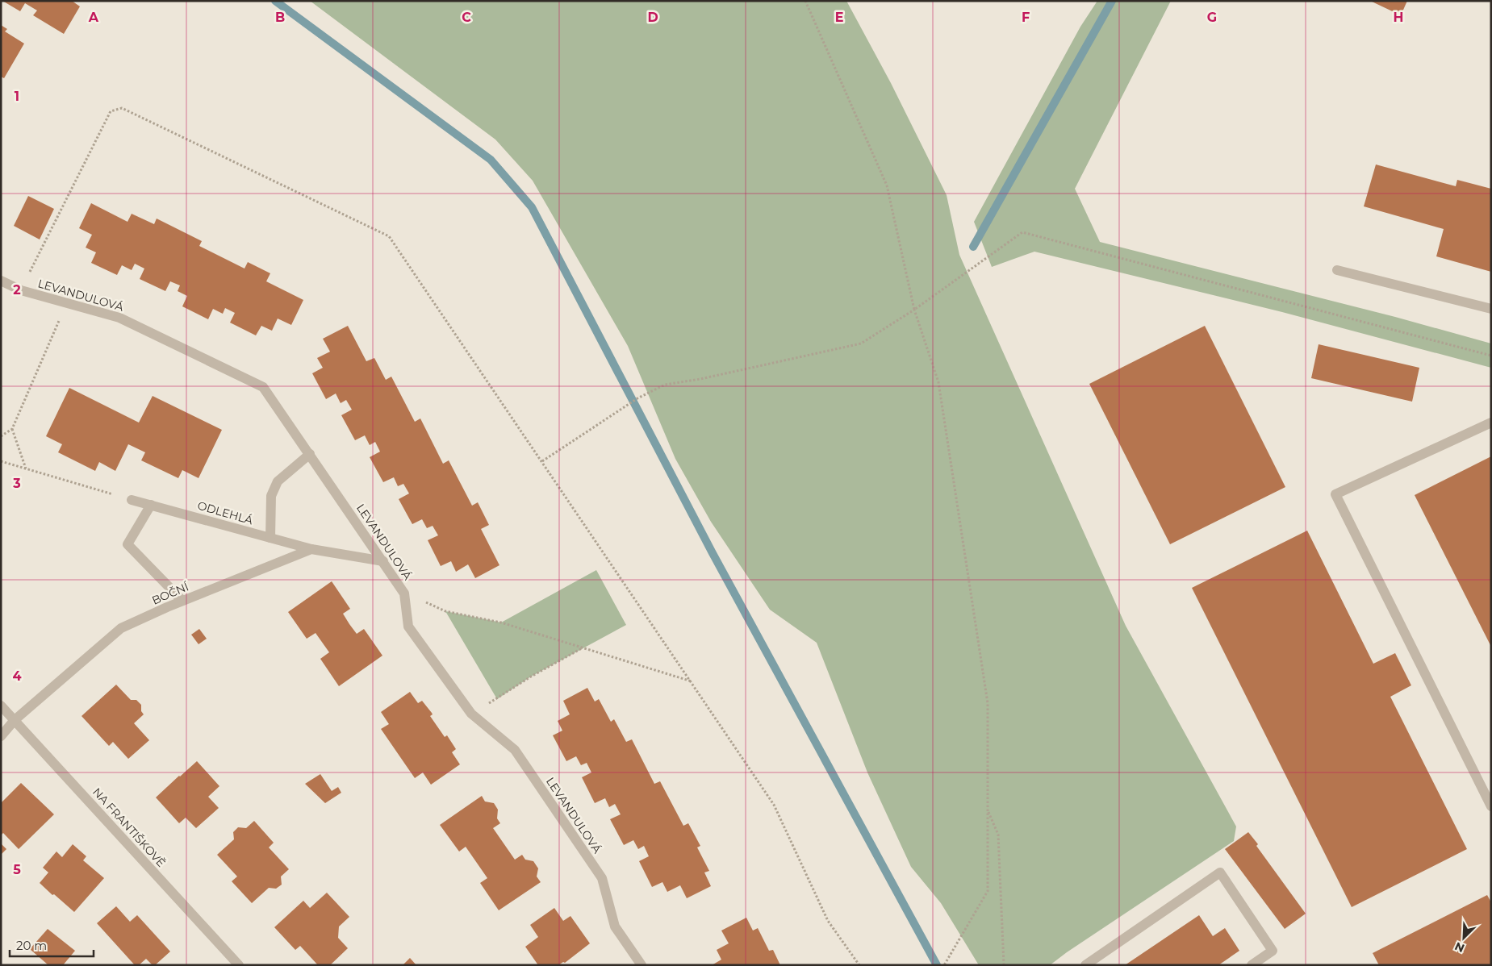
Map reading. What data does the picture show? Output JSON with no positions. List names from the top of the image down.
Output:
{
  "streets": {
    "street": [
      "LEVANDULOVÁ",
      "ODLEHLÁ",
      "BOČNÍ",
      "NA FRANTIŠKOVĚ"
    ]
  },
  "crossings": [
    ["ODLEHLÁ", "BOČNÍ"],
    ["BOČNÍ", "NA FRANTIŠKOVĚ"]
  ],
  "scale_bar": "20 m",
  "north": "bottom left",
  "grid": {
    "columns": [
      "A",
      "B",
      "C",
      "D",
      "E",
      "F",
      "G",
      "H"
    ],
    "rows": [
      "1",
      "2",
      "3",
      "4",
      "5"
    ]
  }
}
